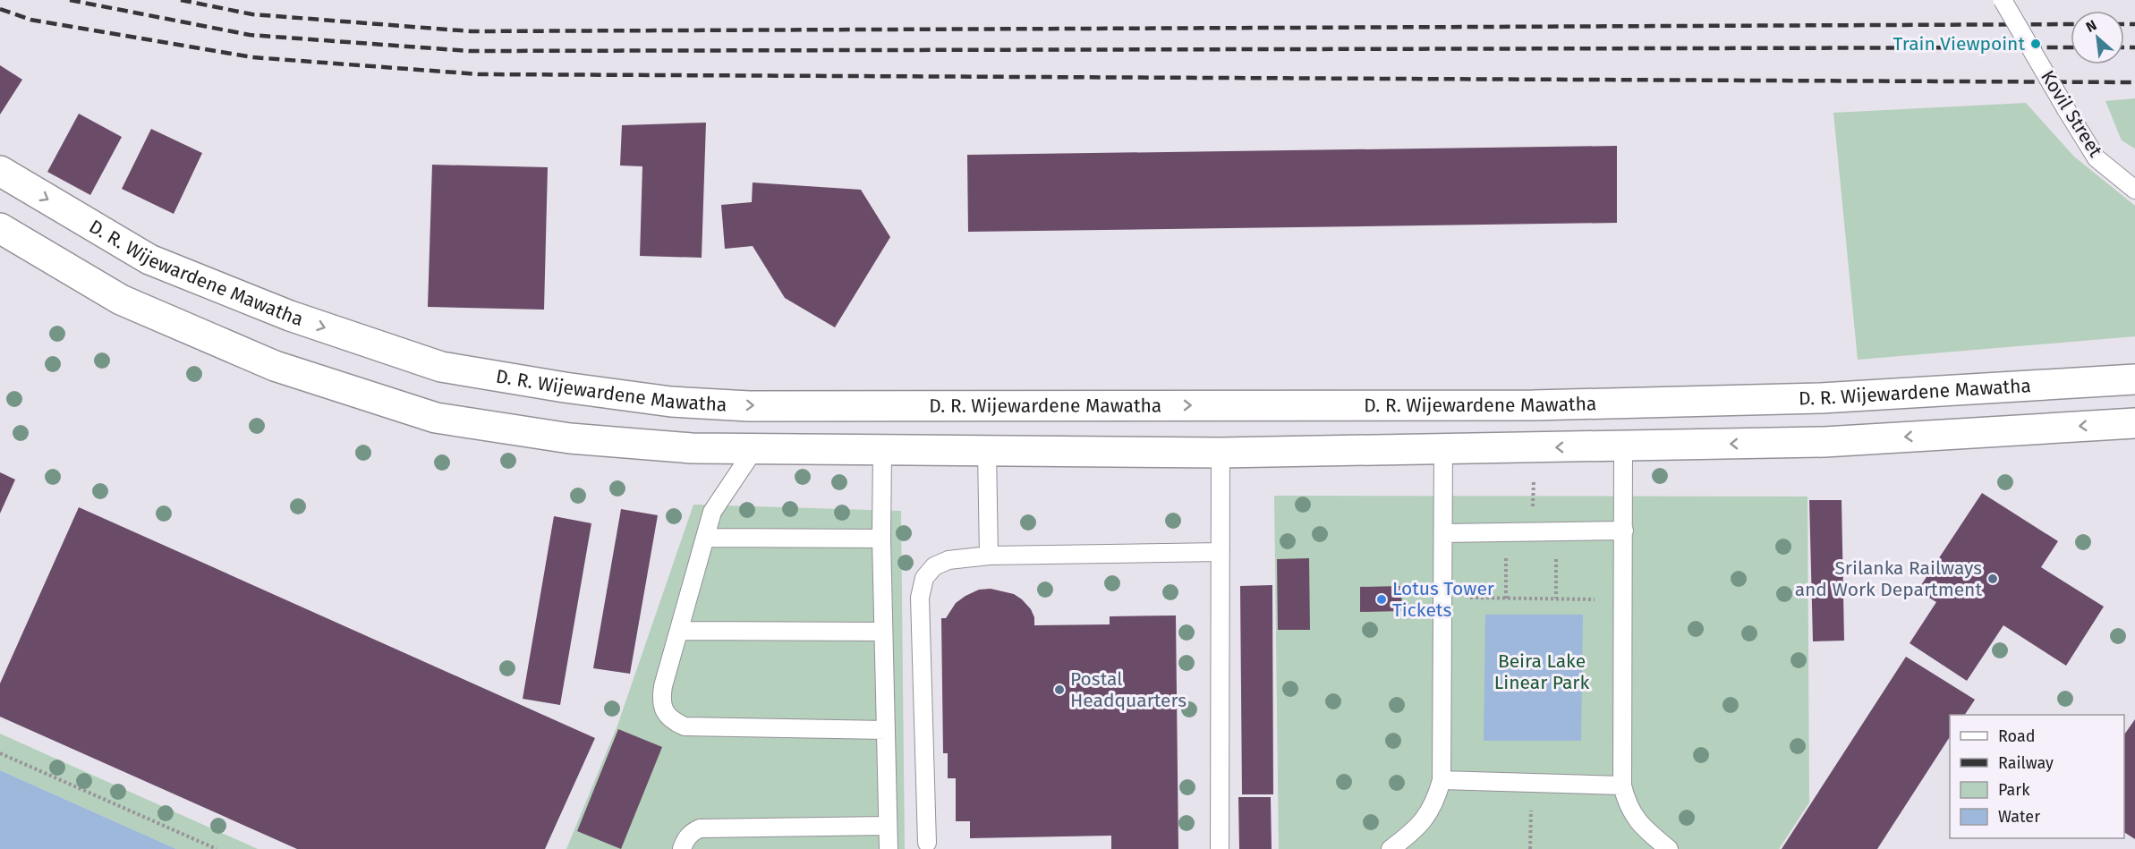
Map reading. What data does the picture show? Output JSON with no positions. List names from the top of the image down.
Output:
{
  "streets": {
    "main road": ["D. R. Wijewardene Mawatha"],
    "lane": ["Kovil Street"]
  },
  "parks": ["Beira Lake Linear Park"],
  "places": [
    "Train Viewpoint",
    "Srilanka Railways and Work Department",
    "Lotus Tower Tickets",
    "Postal Headquarters"
  ],
  "legend": [
    "Road",
    "Railway",
    "Park",
    "Water"
  ],
  "north": "top left"
}
